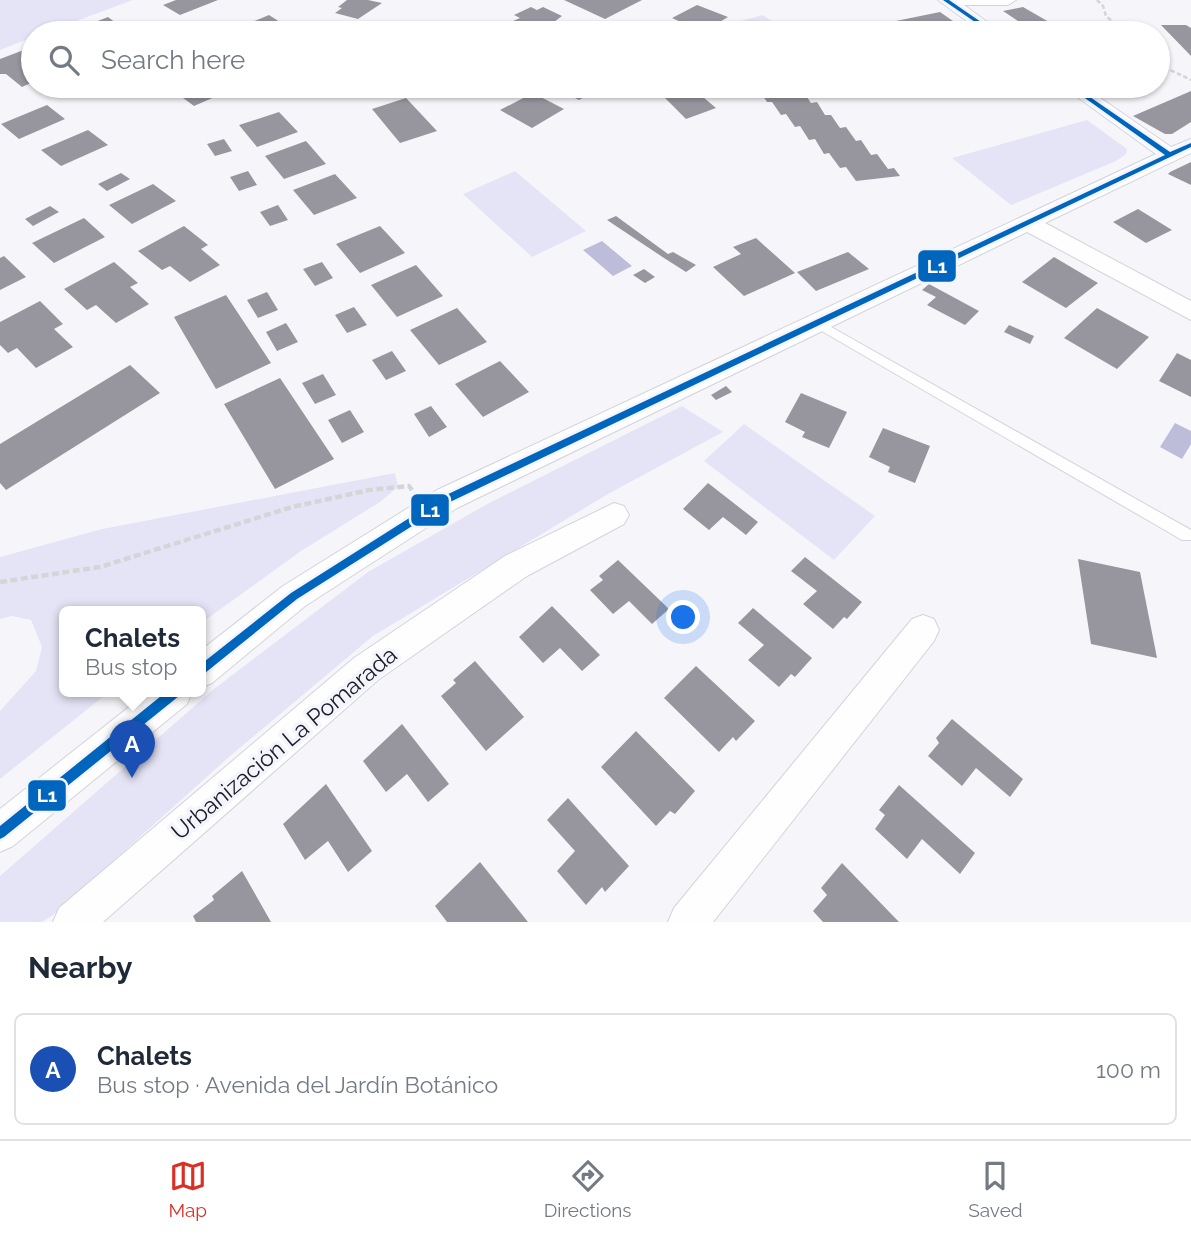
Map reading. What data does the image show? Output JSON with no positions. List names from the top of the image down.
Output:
{
  "streets": {
    "street": ["Urbanización La Pomarada"]
  },
  "lines": ["transit line L1"],
  "page": {
    "search": "Search here",
    "popup": ["Chalets", "Bus stop"],
    "pins": "A",
    "heading": "Nearby",
    "list": [
      {
        "mark": "A",
        "name": "Chalets",
        "note": "Bus stop · Avenida del Jardín Botánico",
        "value": "100 m"
      }
    ],
    "nav": ["Map", "Directions", "Saved"]
  }
}
